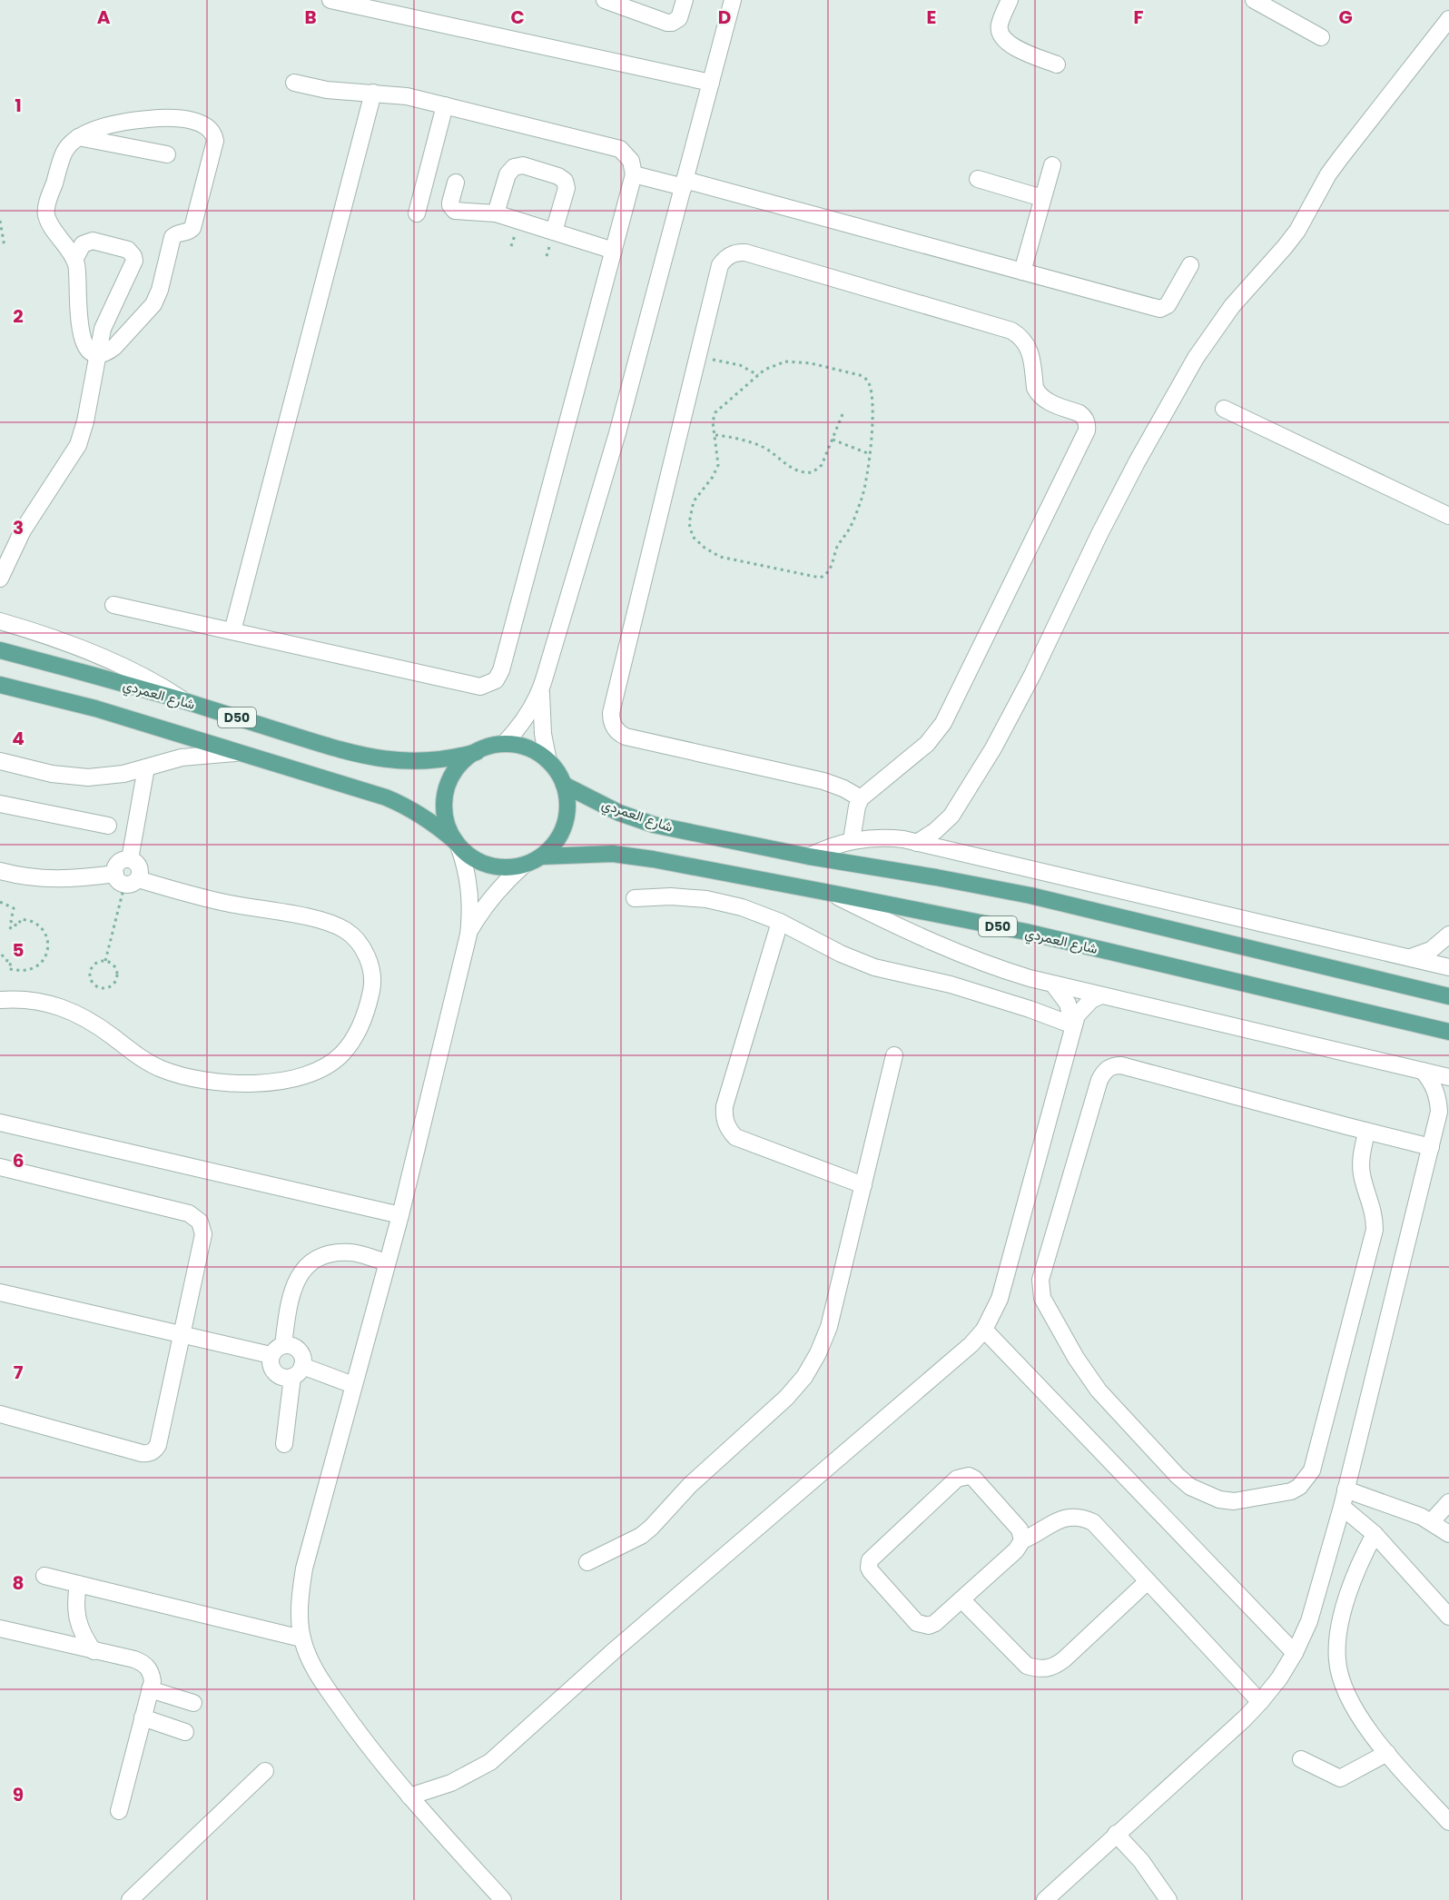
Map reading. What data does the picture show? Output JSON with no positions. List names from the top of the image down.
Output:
{
  "streets": {
    "main road": ["شارع العمردي", "D50"]
  },
  "crossings": [
    ["شارع العمردي", "D50"]
  ],
  "grid": {
    "columns": [
      "A",
      "B",
      "C",
      "D",
      "E",
      "F",
      "G"
    ],
    "rows": [
      "1",
      "2",
      "3",
      "4",
      "5",
      "6",
      "7",
      "8",
      "9"
    ]
  }
}
